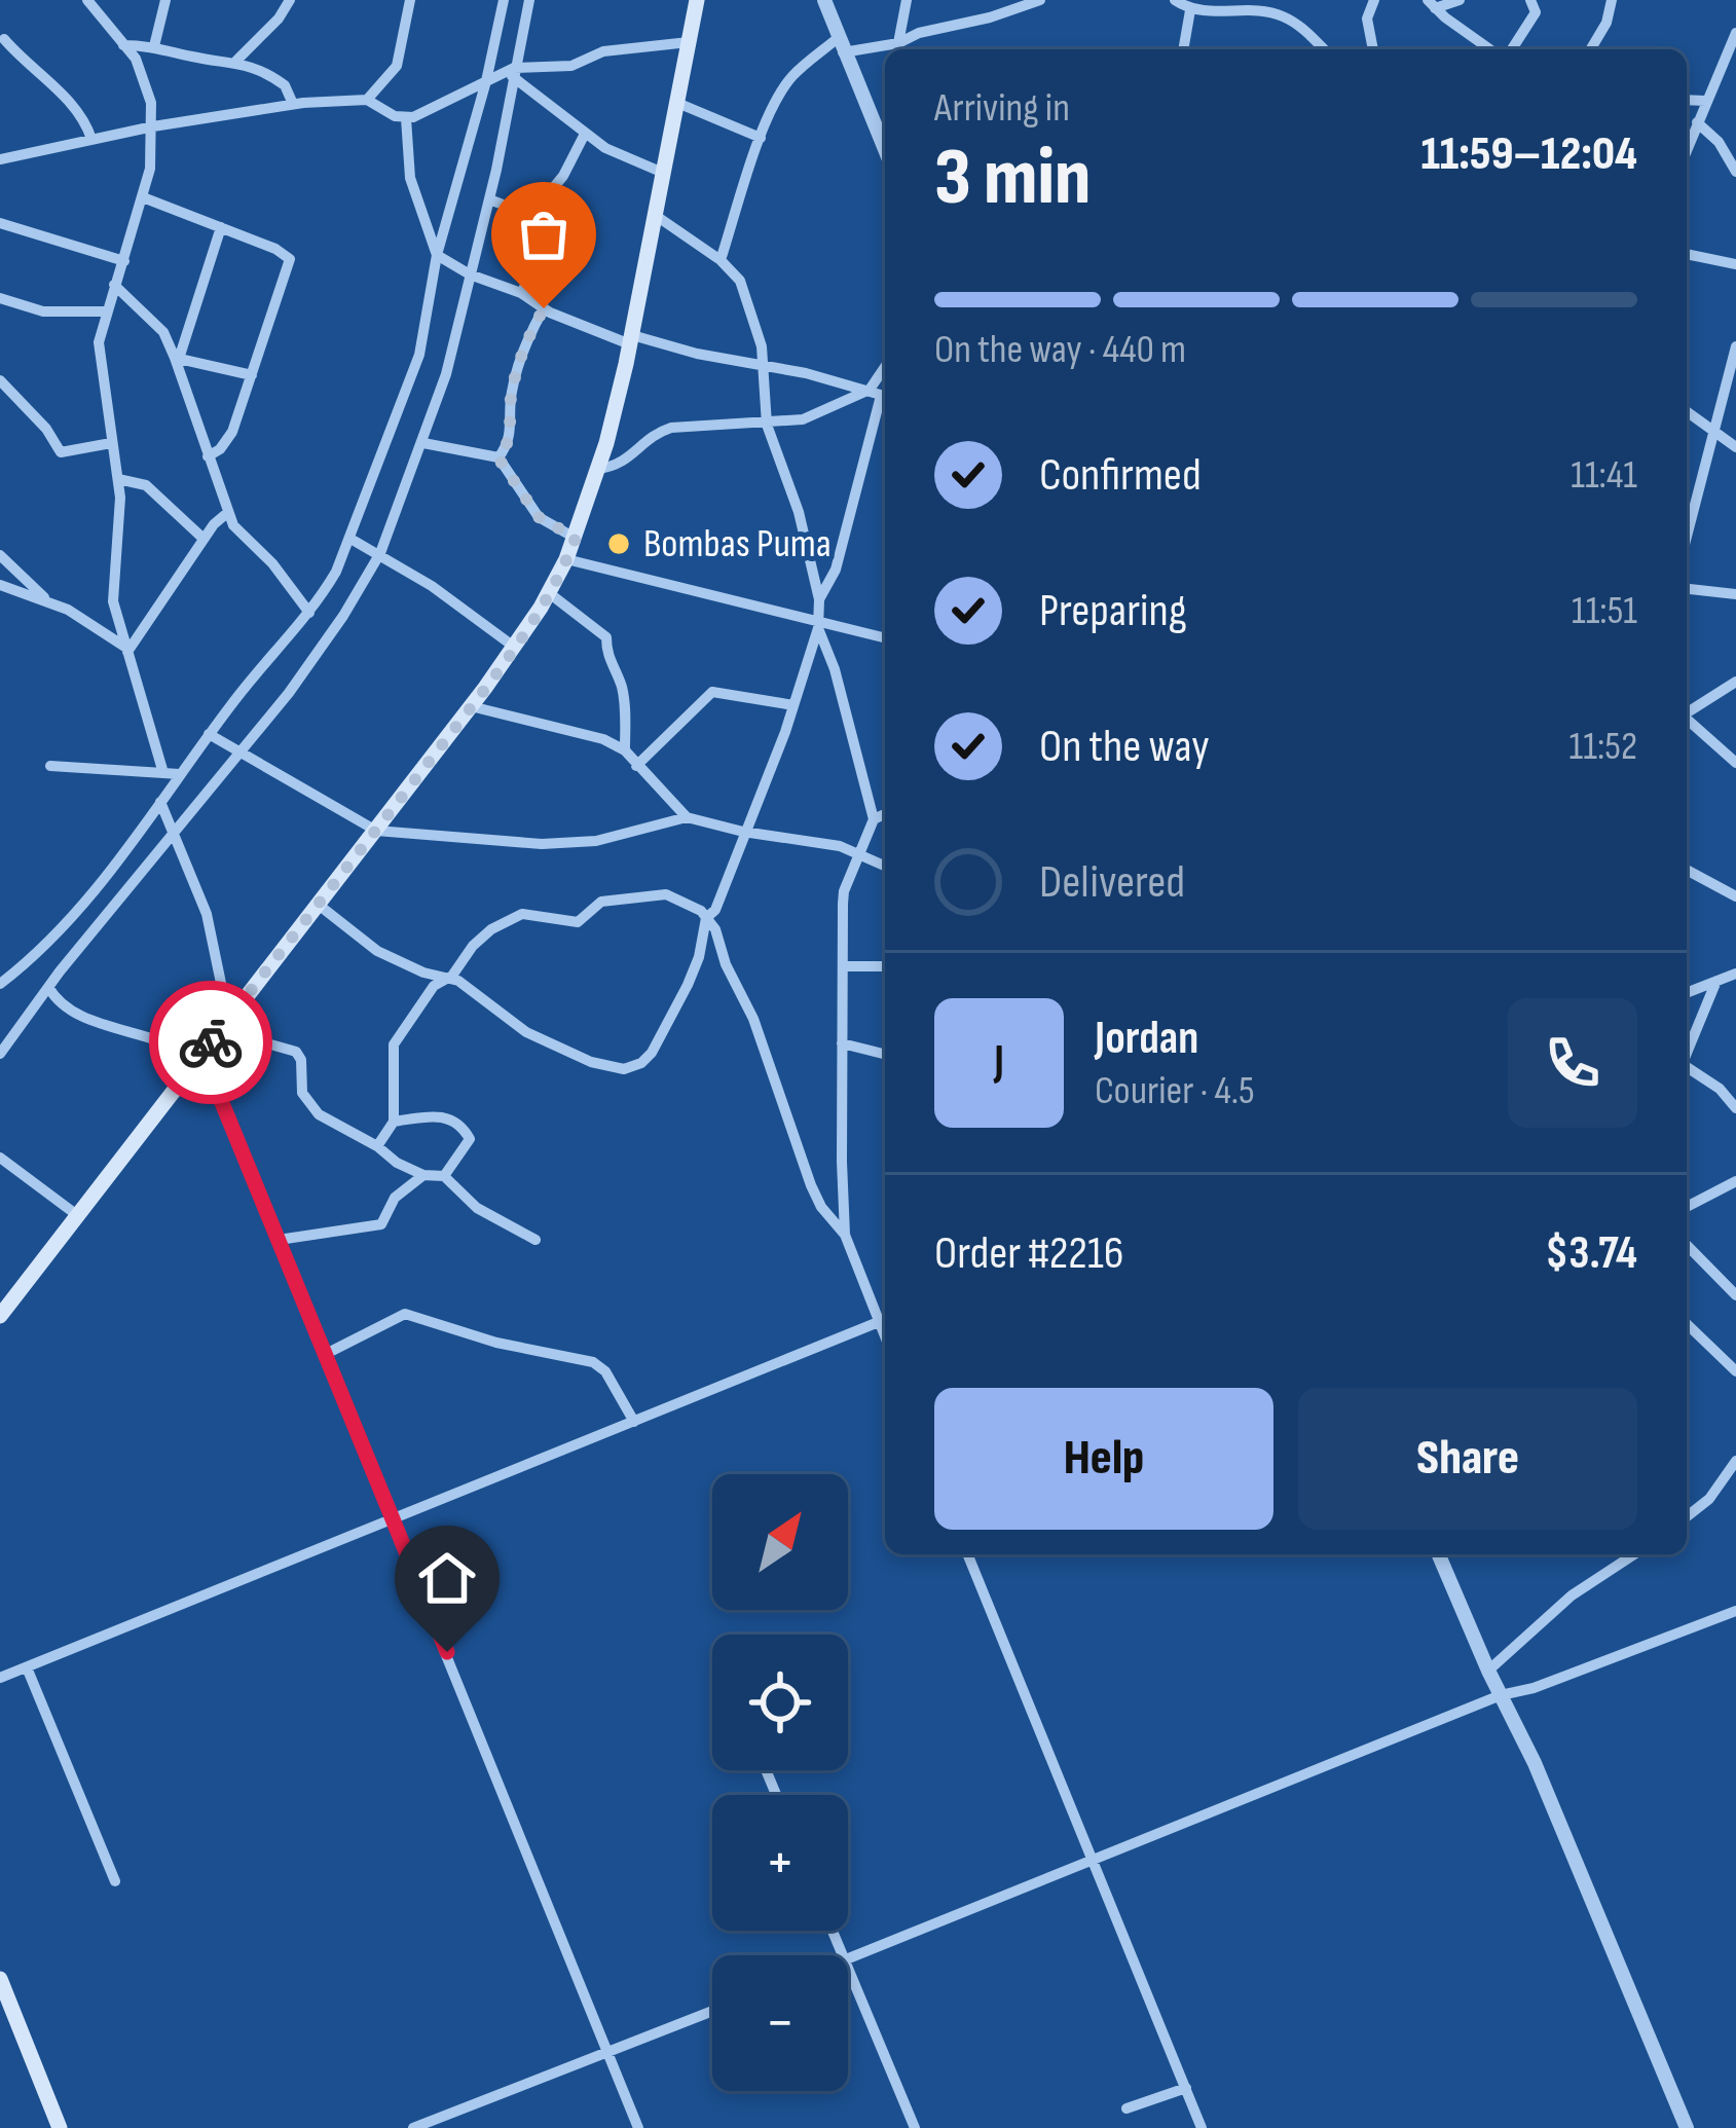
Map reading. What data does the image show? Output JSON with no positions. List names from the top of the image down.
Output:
{
  "places": ["Bombas Puma"],
  "north": "top right",
  "page": {
    "heading": ["3 min", "Arriving in", "11:59–12:04"],
    "panel": [
      "Jordan",
      "Courier · 4.5",
      "Order #2216",
      "$3.74"
    ],
    "bar": "On the way · 440 m",
    "list": [
      ["Confirmed", "11:41"],
      ["Preparing", "11:51"],
      ["On the way", "11:52"],
      "Delivered"
    ],
    "round": "J",
    "buttons": ["Help", "Share"],
    "map_buttons": ["+", "−"]
  }
}
